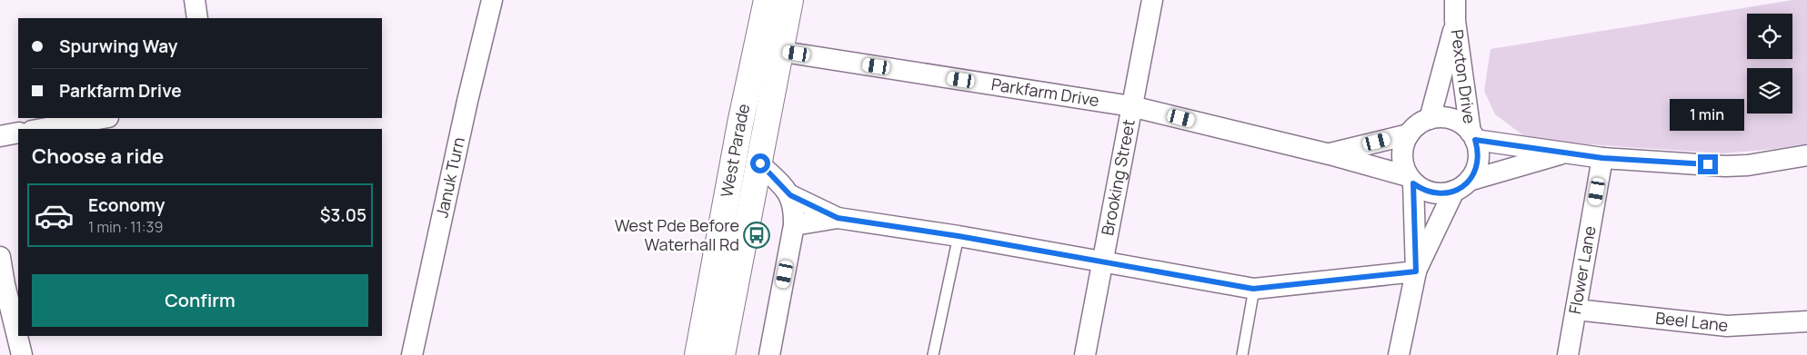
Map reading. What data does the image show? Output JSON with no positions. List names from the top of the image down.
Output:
{
  "streets": {
    "street": [
      "Pexton Drive",
      "Parkfarm Drive",
      "West Parade",
      "Januk Turn",
      "Brooking Street",
      "Flower Lane",
      "Beel Lane"
    ]
  },
  "crossings": [
    ["Pexton Drive", "Parkfarm Drive"],
    ["Parkfarm Drive", "West Parade"],
    ["Parkfarm Drive", "Brooking Street"],
    ["Parkfarm Drive", "Flower Lane"],
    ["Flower Lane", "Beel Lane"]
  ],
  "places": {
    "bus stop": ["West Pde Before Waterhall Rd"]
  },
  "page": {
    "banner": ["Spurwing Way", "Parkfarm Drive"],
    "bubble": "1 min",
    "heading": "Choose a ride",
    "list": [
      {
        "name": "Economy",
        "note": "1 min · 11:39",
        "value": "$3.05"
      }
    ],
    "buttons": "Confirm"
  }
}
